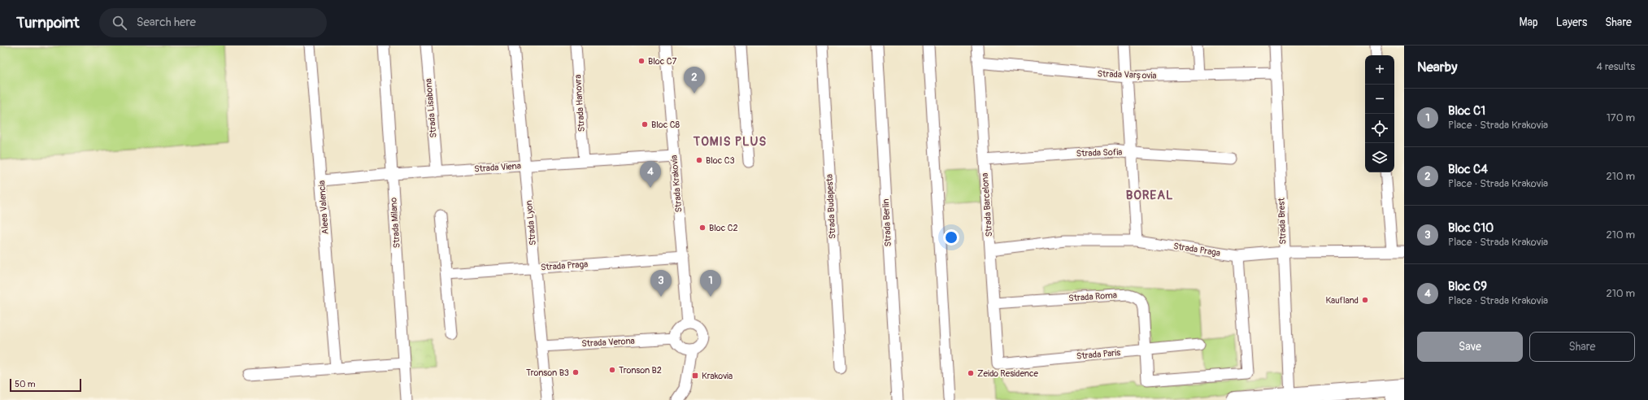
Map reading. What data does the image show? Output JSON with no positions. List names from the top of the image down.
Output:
{
  "streets": {
    "street": [
      "Strada Varșovia",
      "Strada Hanovra",
      "Strada Lisabona",
      "Strada Sofia",
      "Strada Viena",
      "Strada Krakovia",
      "Strada Barcelona",
      "Strada Budapesta",
      "Aleea Valencia",
      "Strada Brest",
      "Strada Milano",
      "Strada Lyon",
      "Strada Berlin",
      "Strada Praga",
      "Strada Roma",
      "Strada Verona",
      "Strada Paris"
    ]
  },
  "crossings": [
    ["Strada Varșovia", "Strada Barcelona"],
    ["Strada Varșovia", "Strada Brest"],
    ["Strada Hanovra", "Strada Viena"],
    ["Strada Lisabona", "Strada Viena"],
    ["Strada Sofia", "Strada Barcelona"],
    ["Strada Viena", "Strada Krakovia"],
    ["Strada Viena", "Aleea Valencia"],
    ["Strada Viena", "Strada Milano"],
    ["Strada Viena", "Strada Lyon"],
    ["Strada Krakovia", "Strada Praga"],
    ["Strada Krakovia", "Strada Verona"],
    ["Strada Barcelona", "Strada Praga"],
    ["Strada Barcelona", "Strada Roma"],
    ["Strada Barcelona", "Strada Paris"],
    ["Strada Brest", "Strada Praga"],
    ["Strada Lyon", "Strada Praga"],
    ["Strada Lyon", "Strada Verona"],
    ["Strada Roma", "Strada Paris"]
  ],
  "districts": ["TOMIS PLUS", "BOREAL"],
  "places": {
    "other": [
      "Bloc C7",
      "Bloc C8",
      "Bloc C3",
      "Bloc C2",
      "Kaufland",
      "Tronson B2",
      "Tronson B3",
      "Zeido Residence"
    ],
    "transit": ["Krakovia"]
  },
  "scale_bar": "50 m",
  "page": {
    "header": "Turnpoint",
    "search": "Search here",
    "nav": ["Map", "Layers", "Share"],
    "heading": ["Nearby", "4 results"],
    "map_buttons": ["+", "−"],
    "pins": [
      "2",
      "4",
      "1",
      "3"
    ],
    "list": [
      {
        "mark": "1",
        "name": "Bloc C1",
        "note": "Place · Strada Krakovia",
        "value": "170 m"
      },
      {
        "mark": "2",
        "name": "Bloc C4",
        "note": "Place · Strada Krakovia",
        "value": "210 m"
      },
      {
        "mark": "3",
        "name": "Bloc C10",
        "note": "Place · Strada Krakovia",
        "value": "210 m"
      },
      {
        "mark": "4",
        "name": "Bloc C9",
        "note": "Place · Strada Krakovia",
        "value": "210 m"
      }
    ],
    "buttons": ["Save", "Share"],
    "scale": "50 m"
  }
}
